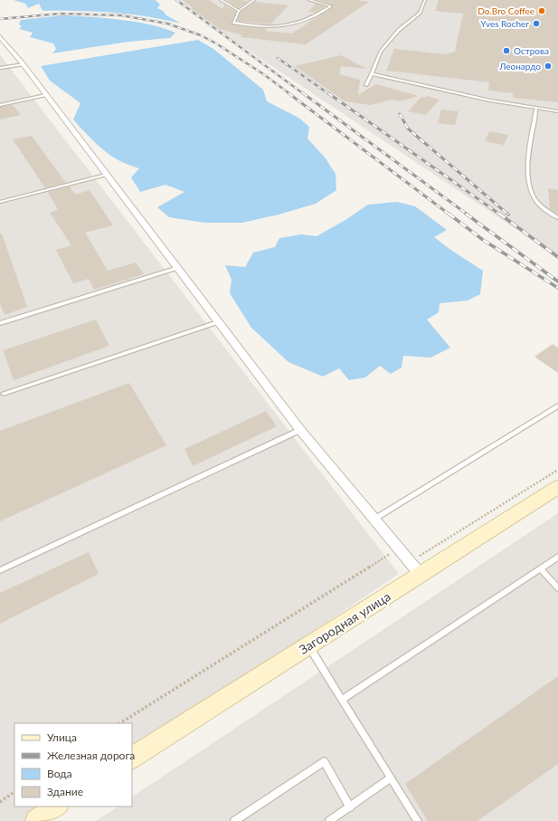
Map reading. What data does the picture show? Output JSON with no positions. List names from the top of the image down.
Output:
{
  "streets": {
    "main road": ["Загородная улица"]
  },
  "places": [
    "Do.Bro Coffee",
    "Yves Rocher",
    "Острова",
    "Леонардо"
  ],
  "legend": [
    "Улица",
    "Железная дорога",
    "Вода",
    "Здание"
  ]
}
